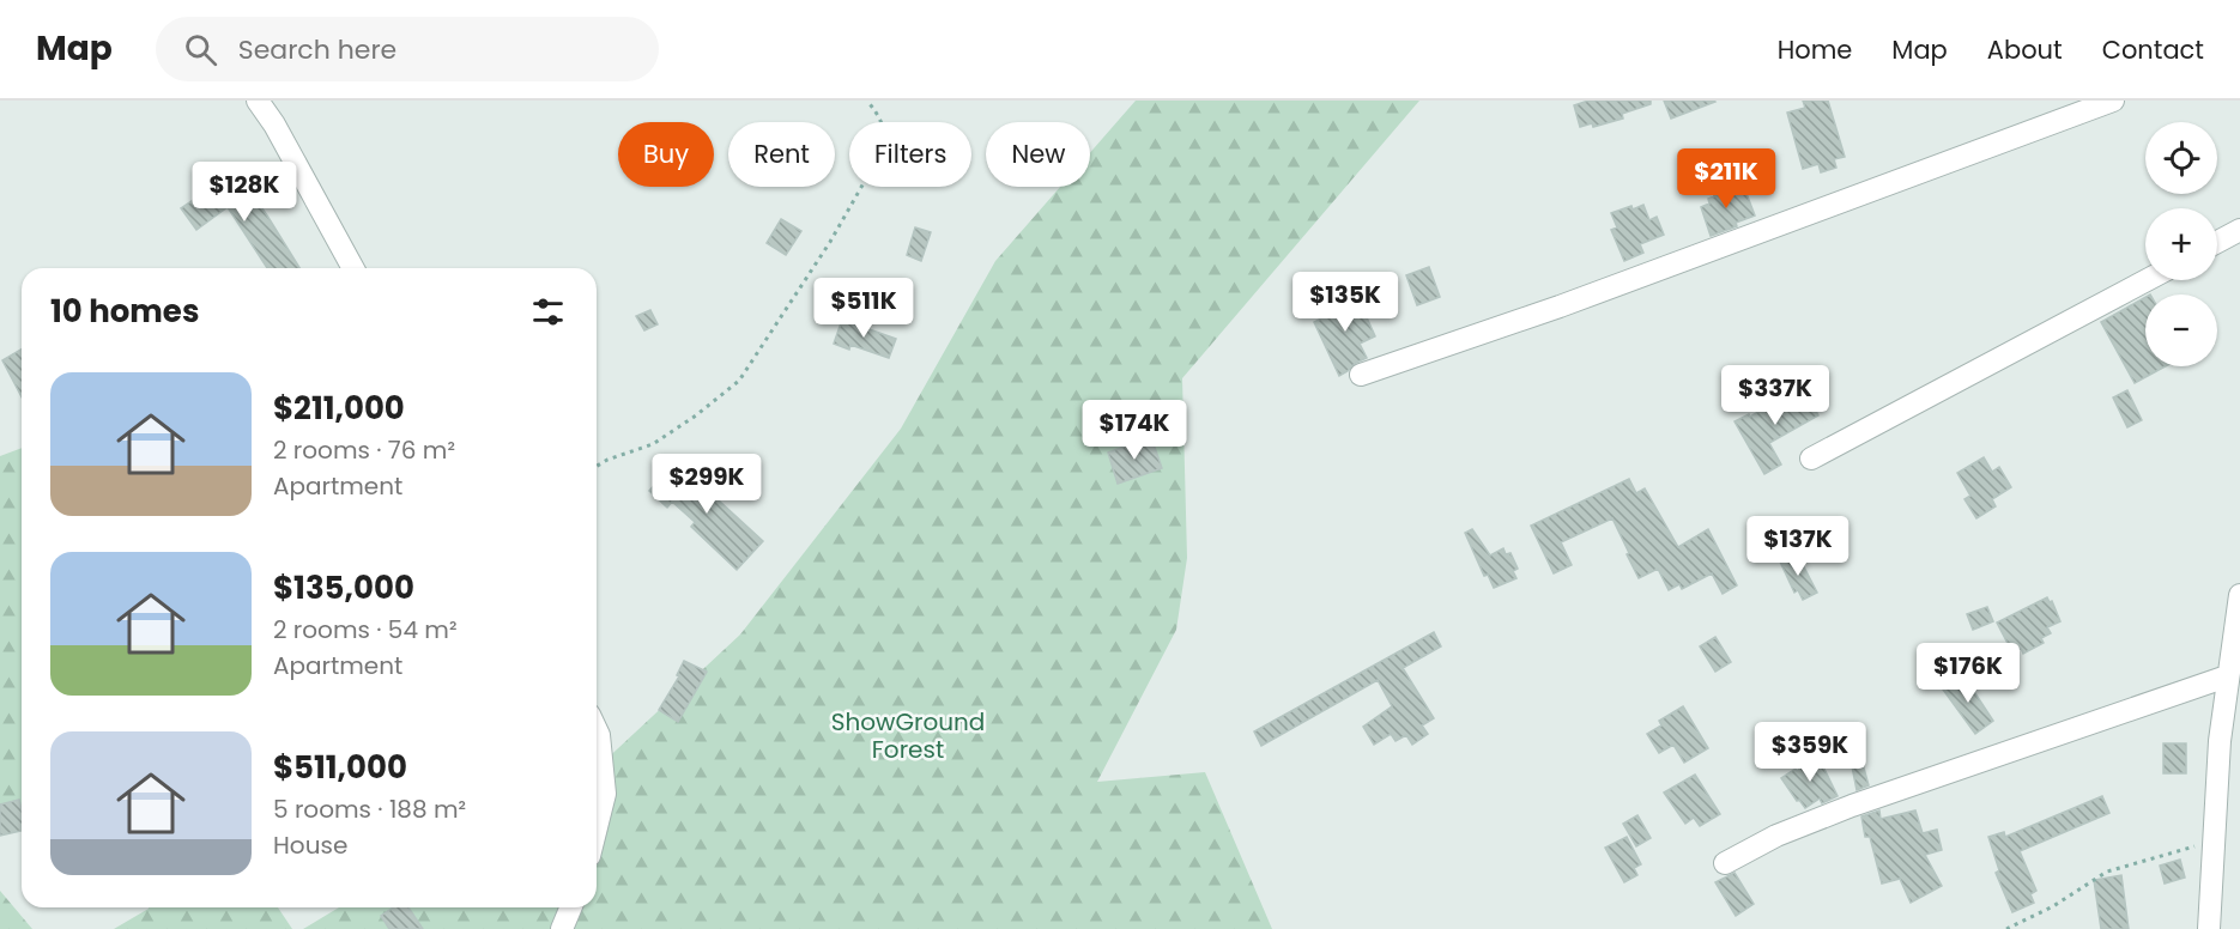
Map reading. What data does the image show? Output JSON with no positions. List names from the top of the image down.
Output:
{
  "parks": ["ShowGround Forest"],
  "page": {
    "header": "Map",
    "search": "Search here",
    "nav": [
      "Home",
      "Map",
      "About",
      "Contact"
    ],
    "map_buttons": ["+", "−"],
    "chip": [
      "Buy",
      "Rent",
      "Filters",
      "New"
    ],
    "price": [
      "$211K",
      "$128K",
      "$135K",
      "$511K",
      "$337K",
      "$174K",
      "$299K",
      "$137K",
      "$176K",
      "$359K"
    ],
    "heading": "10 homes",
    "list": [
      {
        "name": "$211,000",
        "note": "2 rooms · 76 m² · Apartment"
      },
      {
        "name": "$135,000",
        "note": "2 rooms · 54 m² · Apartment"
      },
      {
        "name": "$511,000",
        "note": "5 rooms · 188 m² · House"
      }
    ]
  }
}
